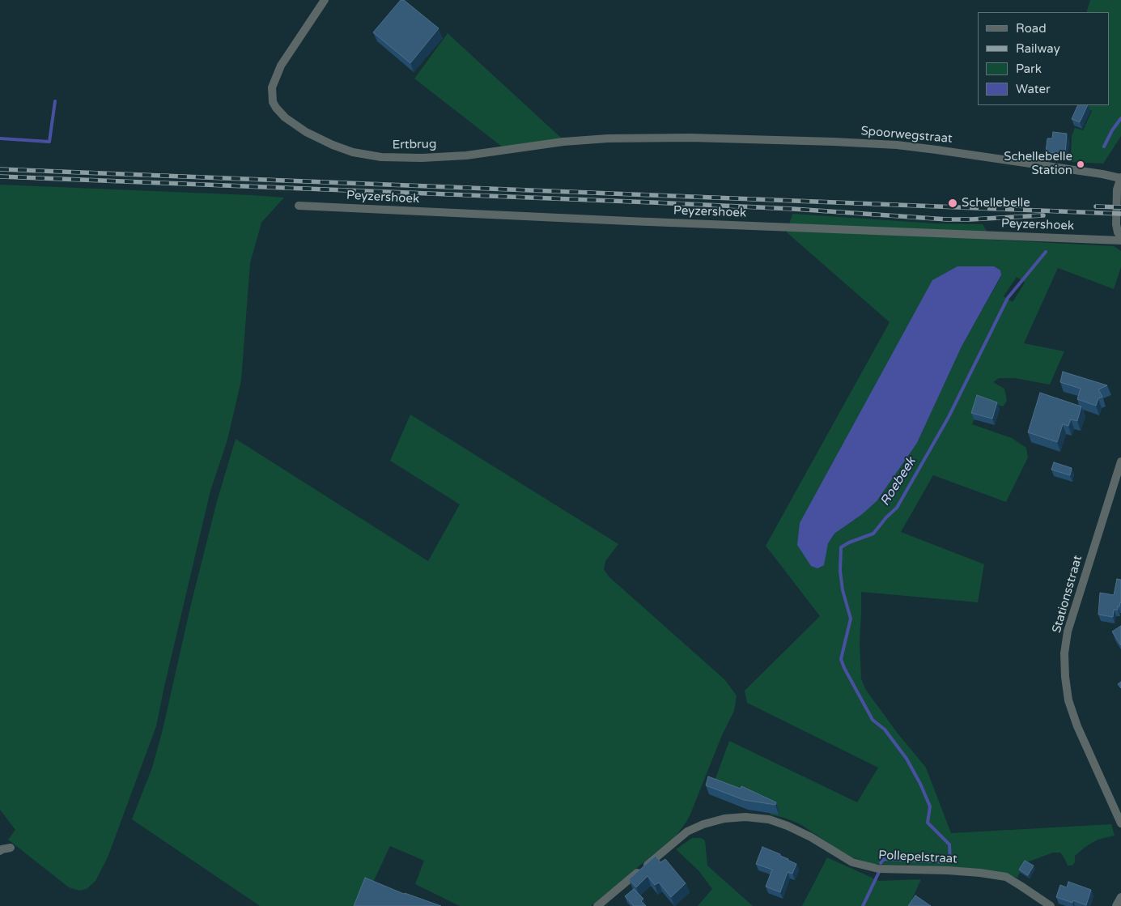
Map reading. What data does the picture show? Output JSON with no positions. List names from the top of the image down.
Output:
{
  "streets": {
    "street": [
      "Spoorwegstraat",
      "Ertbrug",
      "Peyzershoek",
      "Stationsstraat",
      "Pollepelstraat"
    ]
  },
  "crossings": [
    ["Spoorwegstraat", "Ertbrug"]
  ],
  "water": ["Roebeek"],
  "places": ["Schellebelle Station", "Schellebelle"],
  "legend": [
    "Road",
    "Railway",
    "Park",
    "Water"
  ]
}
